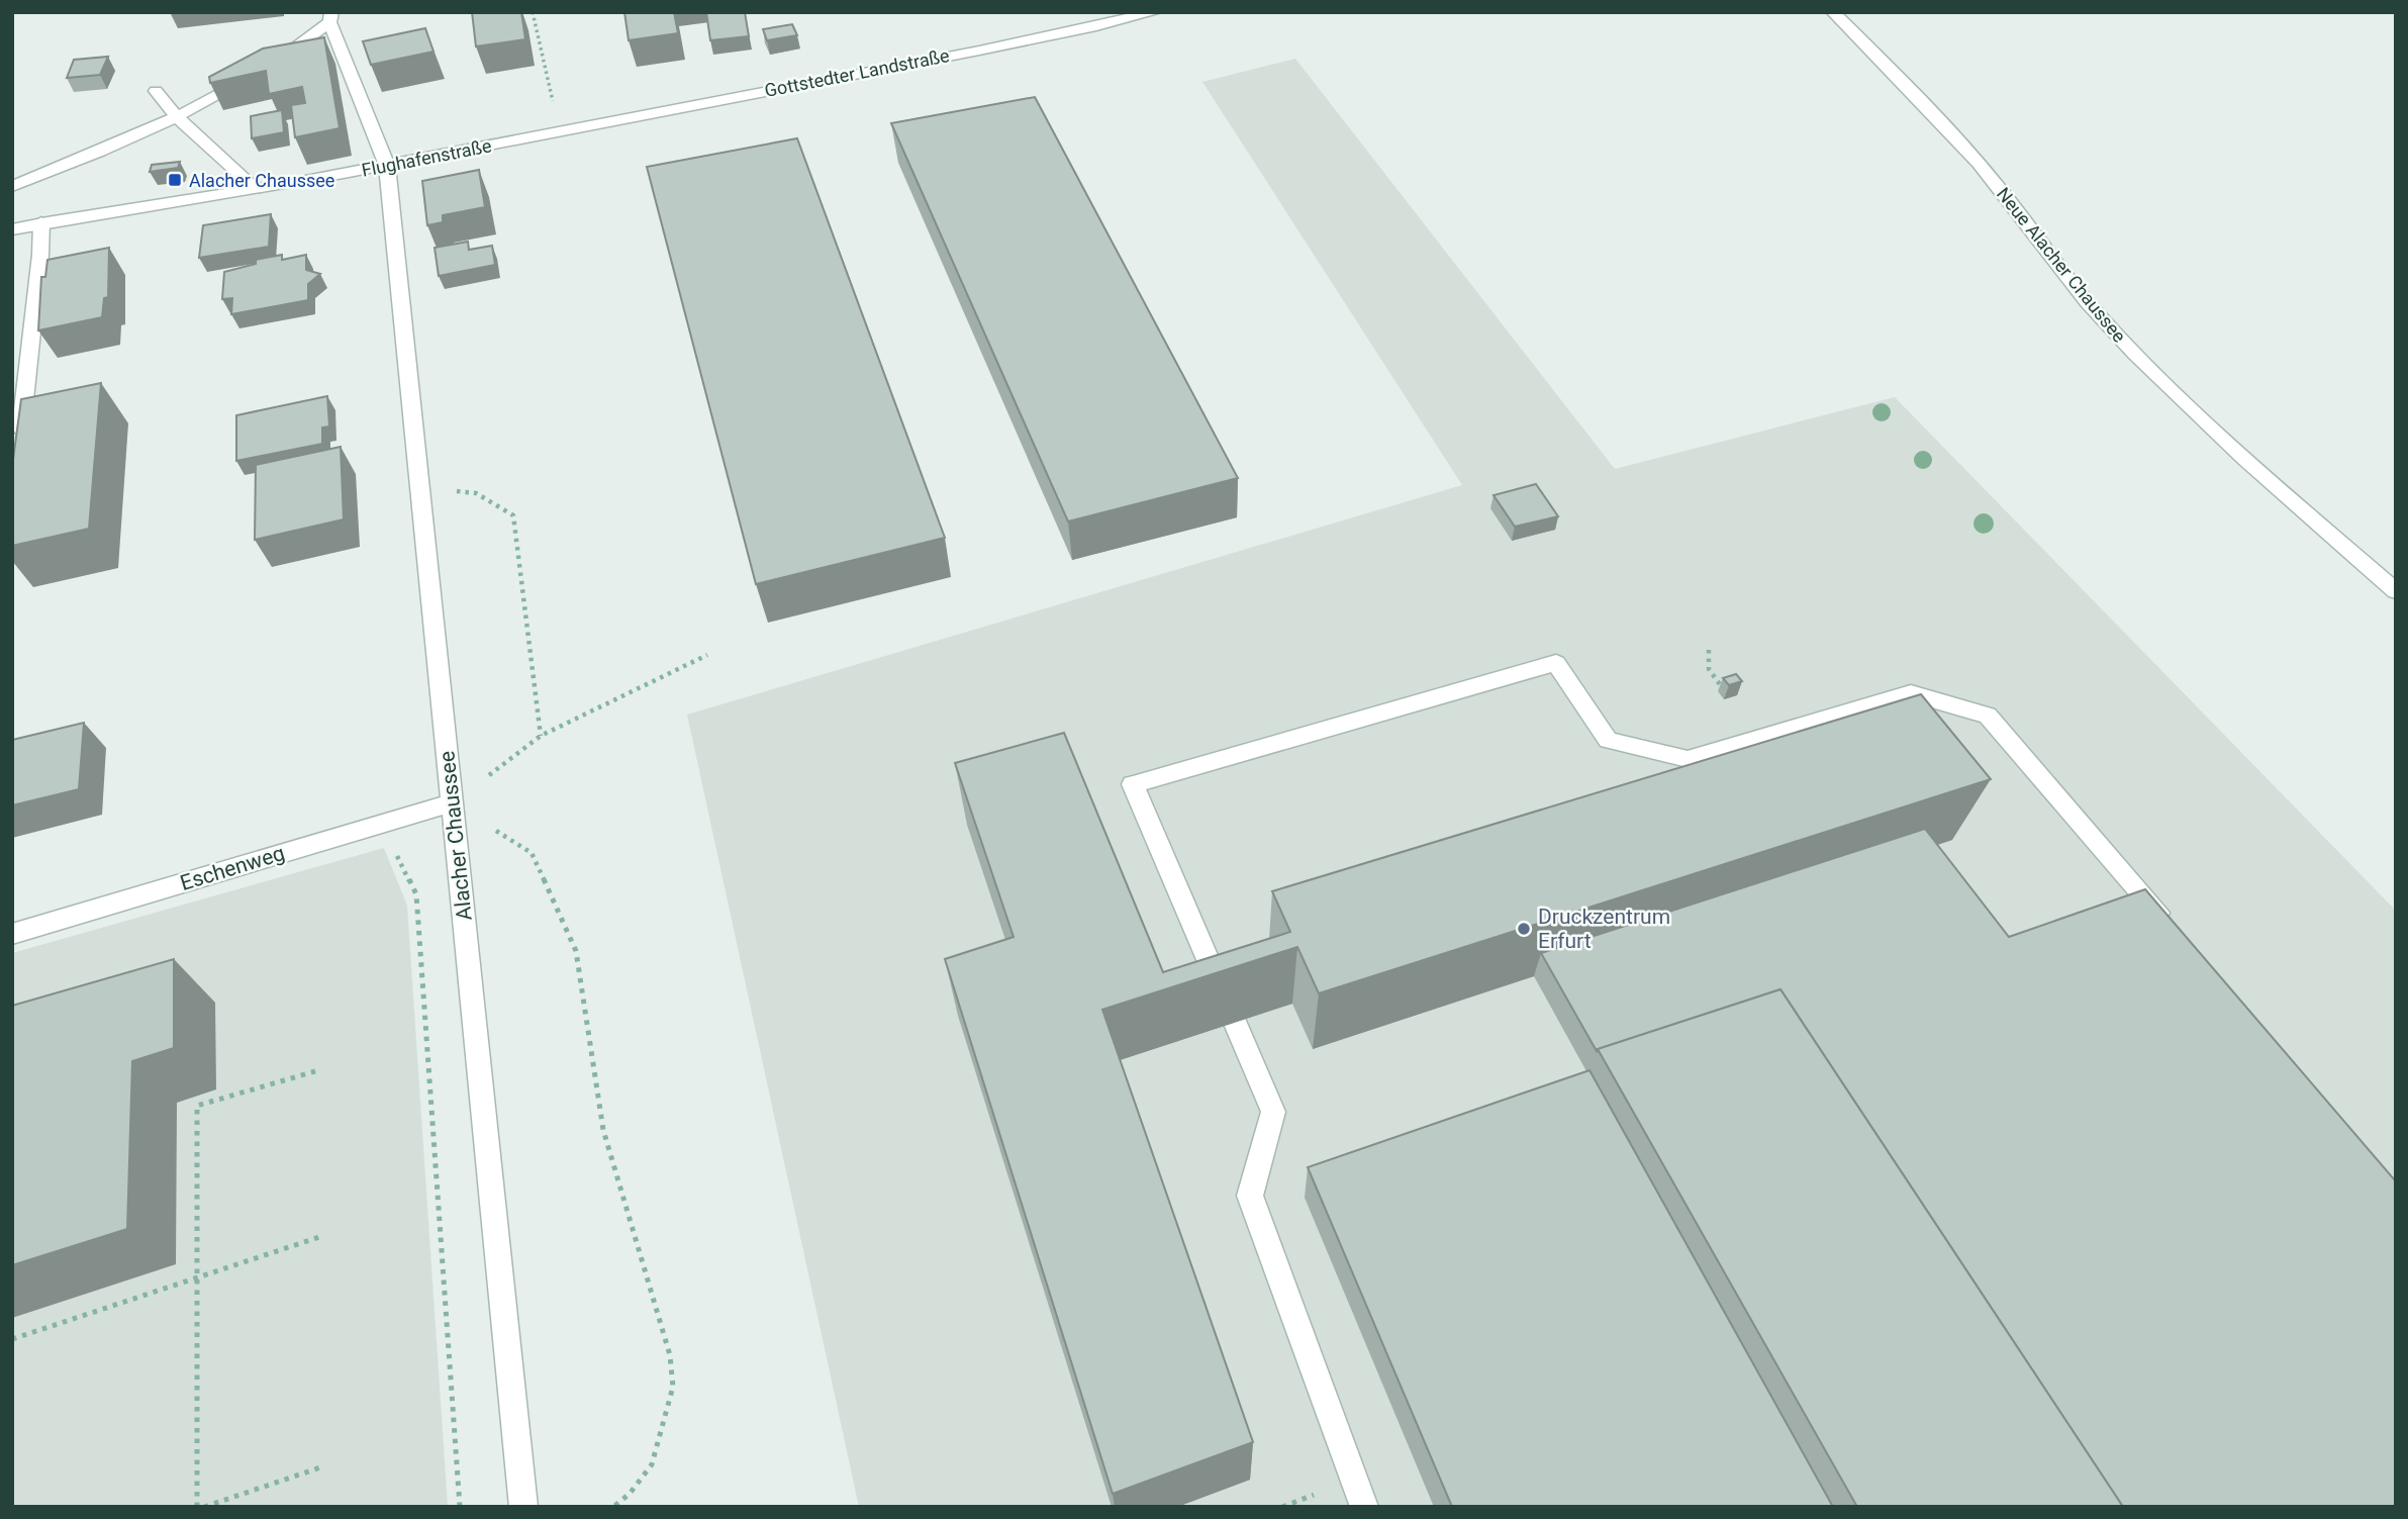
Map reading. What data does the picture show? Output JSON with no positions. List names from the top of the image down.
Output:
{
  "streets": {
    "street": [
      "Gottstedter Landstraße",
      "Flughafenstraße",
      "Neue Alacher Chaussee",
      "Alacher Chaussee",
      "Eschenweg"
    ]
  },
  "crossings": [
    ["Gottstedter Landstraße", "Flughafenstraße"],
    ["Flughafenstraße", "Alacher Chaussee"],
    ["Alacher Chaussee", "Eschenweg"]
  ],
  "places": {
    "transit": ["Alacher Chaussee"],
    "other": ["Druckzentrum Erfurt"]
  }
}
